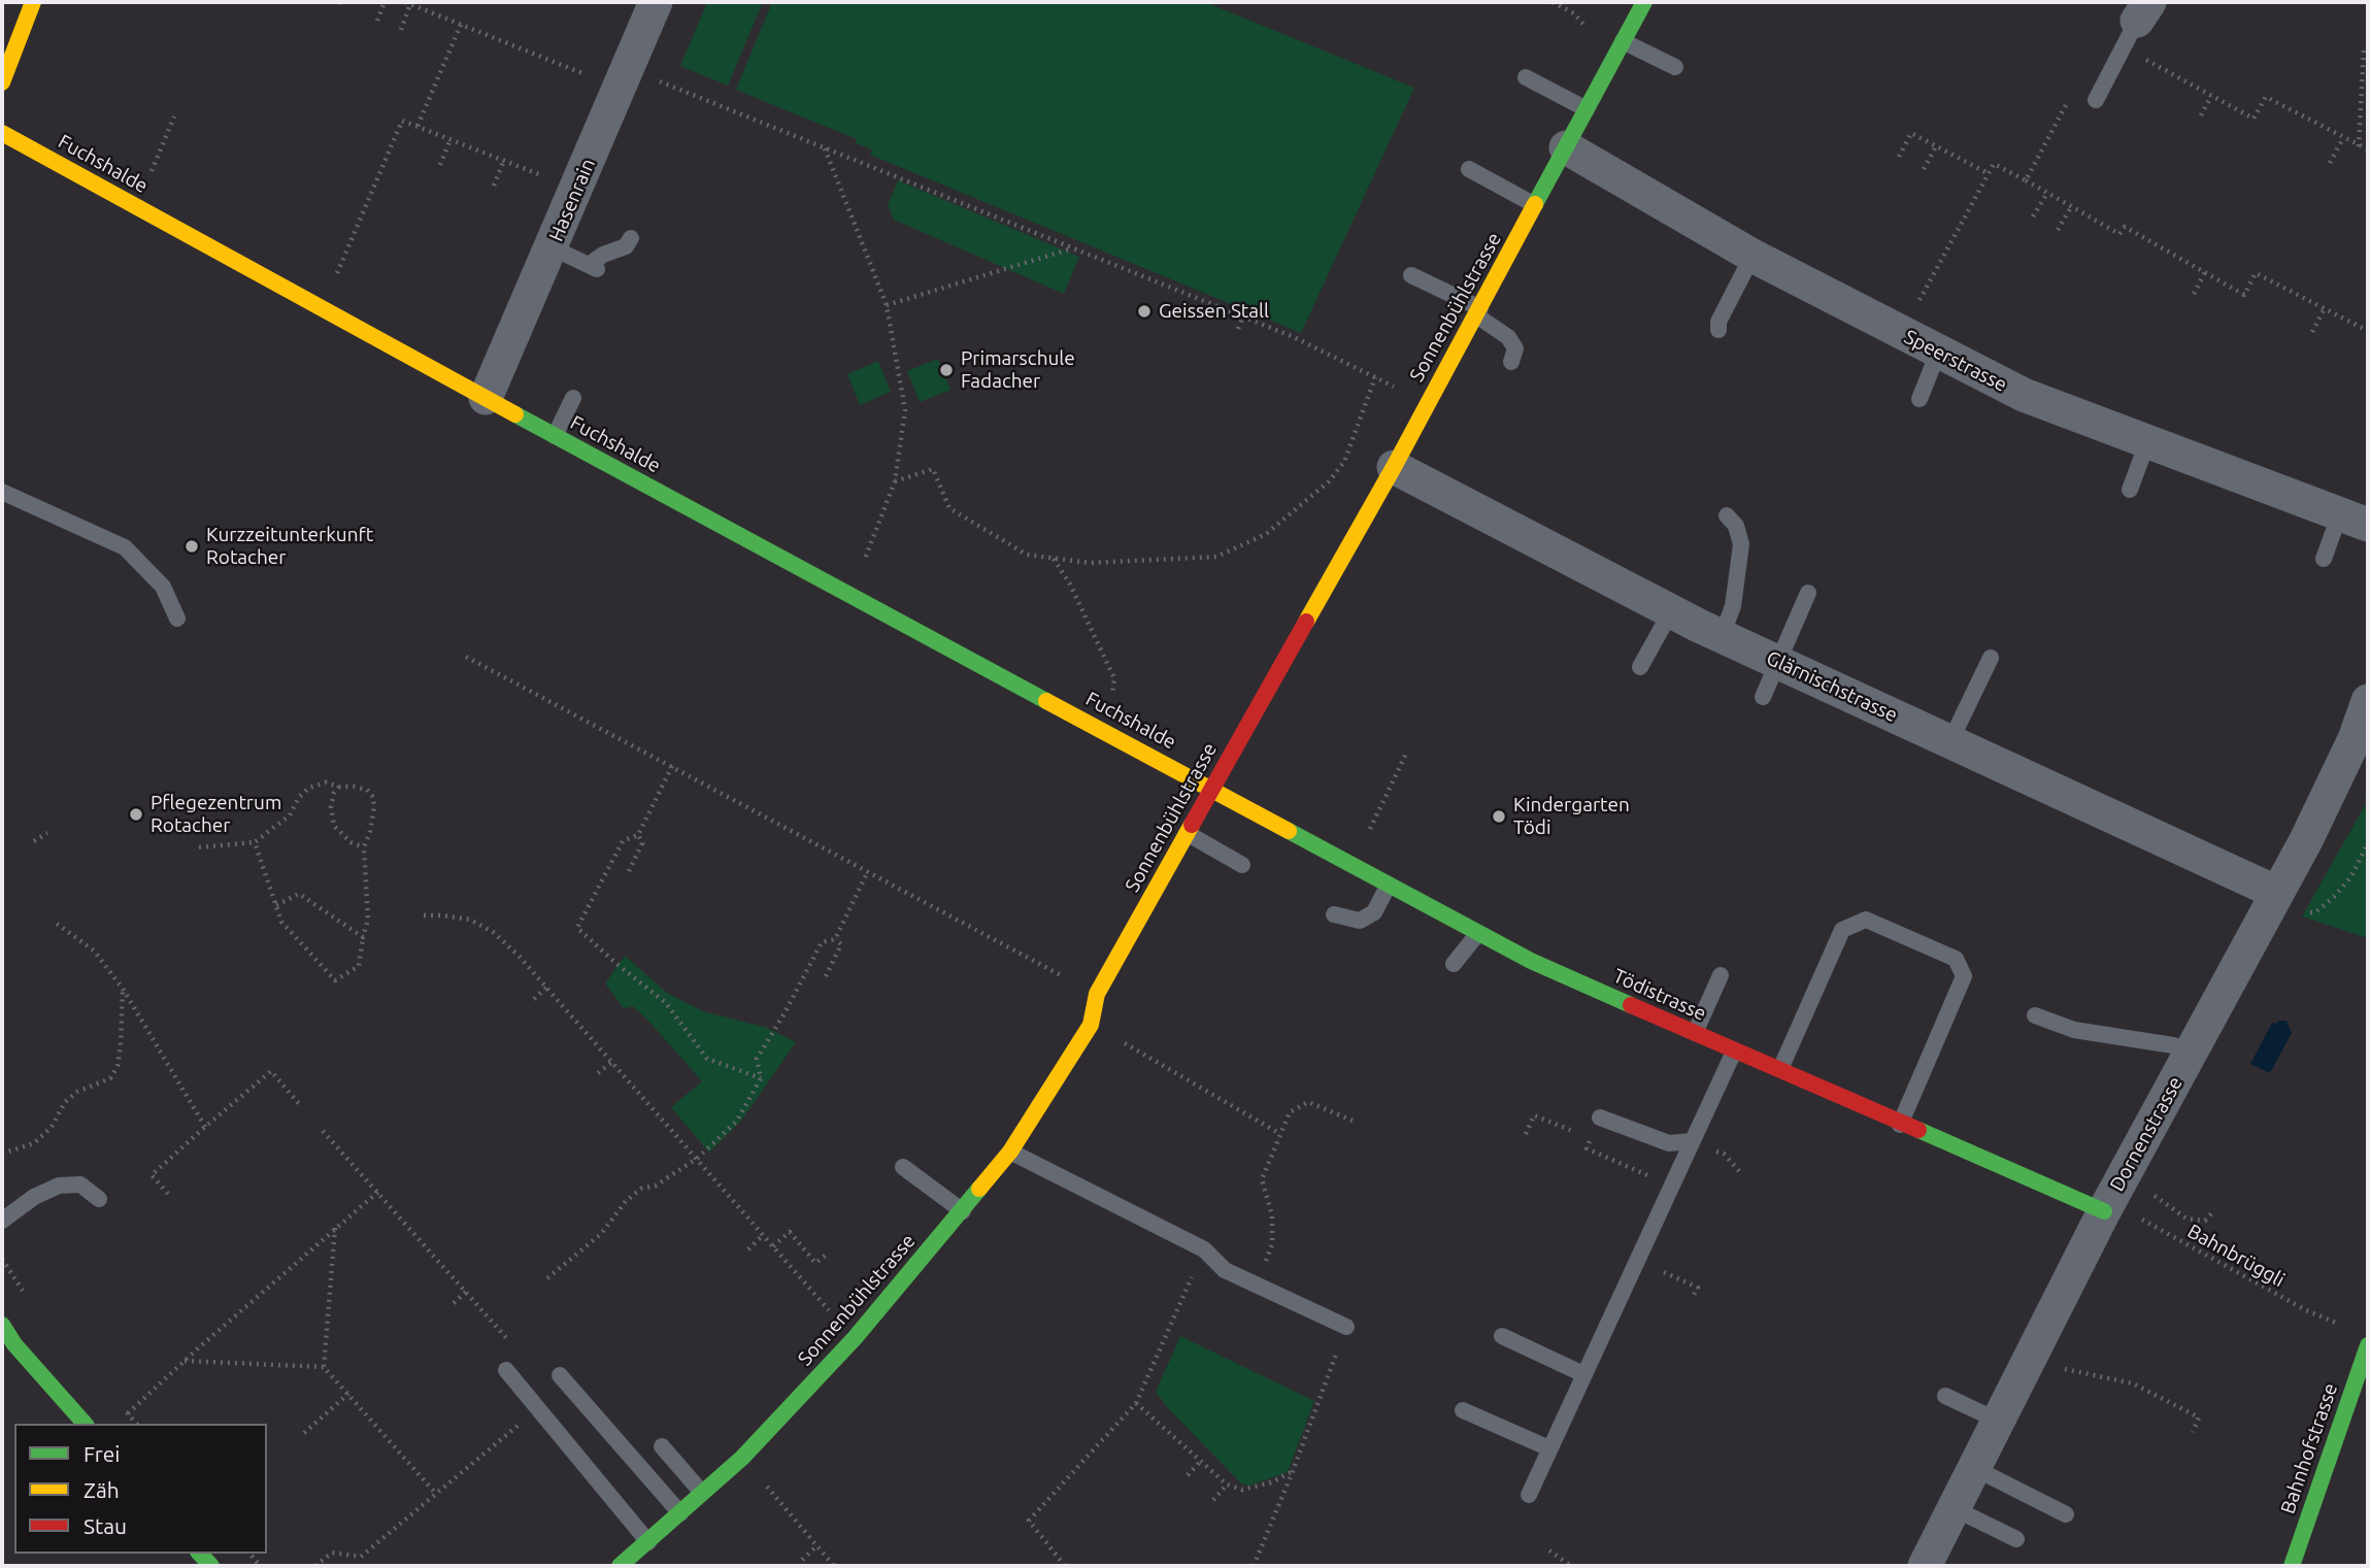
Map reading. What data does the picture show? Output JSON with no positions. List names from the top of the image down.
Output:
{
  "streets": {
    "street": [
      "Fuchshalde",
      "Hasenrain",
      "Sonnenbühlstrasse",
      "Speerstrasse",
      "Glärnischstrasse",
      "Tödistrasse",
      "Dornenstrasse",
      "Bahnhofstrasse"
    ],
    "path": ["Bahnbrüggli"]
  },
  "crossings": [
    ["Fuchshalde", "Hasenrain"],
    ["Fuchshalde", "Sonnenbühlstrasse"],
    ["Fuchshalde", "Tödistrasse"],
    ["Sonnenbühlstrasse", "Speerstrasse"],
    ["Sonnenbühlstrasse", "Glärnischstrasse"],
    ["Sonnenbühlstrasse", "Tödistrasse"],
    ["Glärnischstrasse", "Dornenstrasse"],
    ["Tödistrasse", "Dornenstrasse"]
  ],
  "places": [
    "Geissen Stall",
    "Primarschule Fadacher",
    "Kurzzeitunterkunft Rotacher",
    "Pflegezentrum Rotacher",
    "Kindergarten Tödi"
  ],
  "legend": ["Frei", "Zäh", "Stau"]
}
